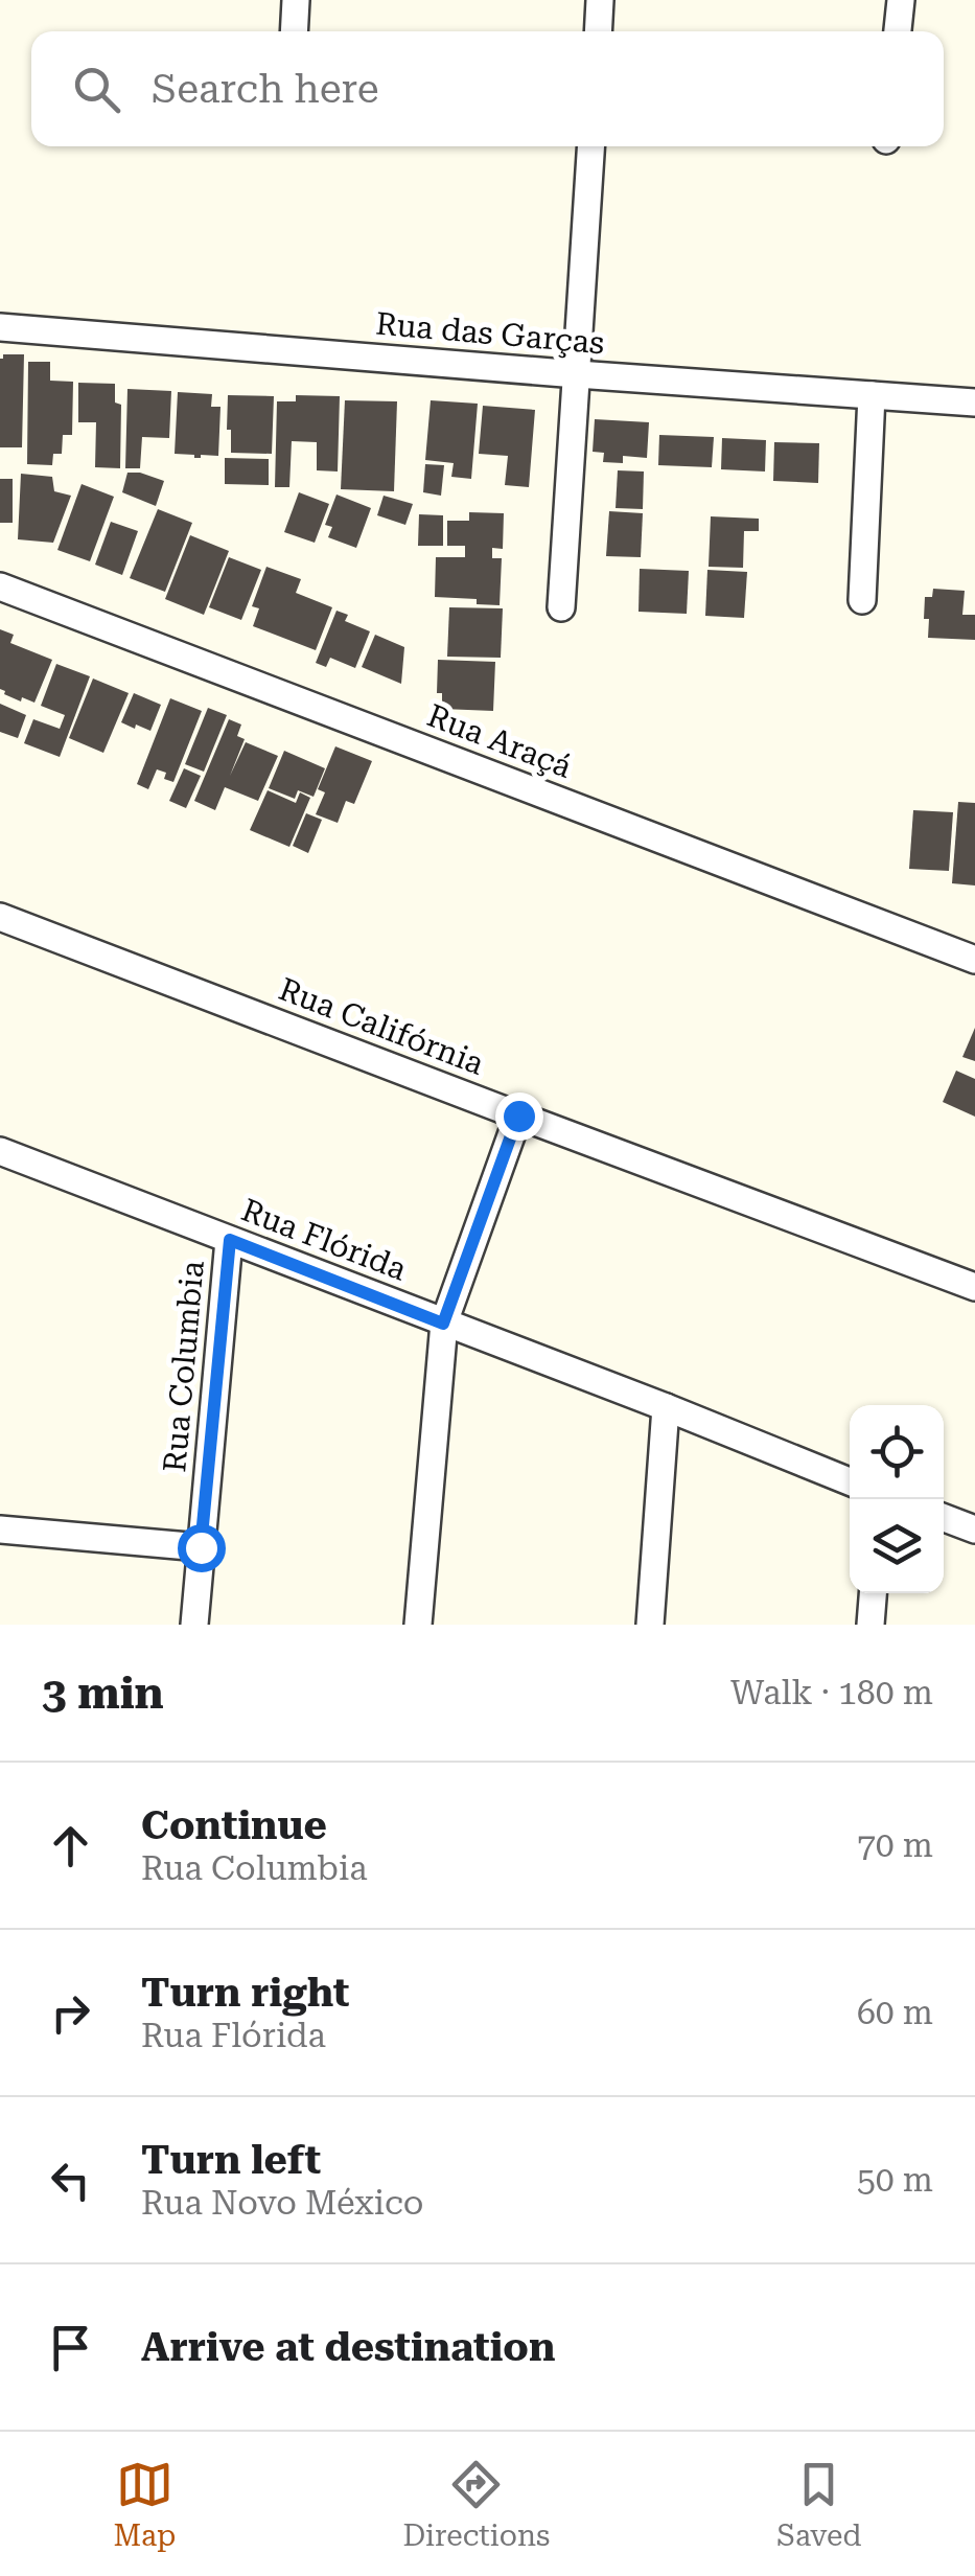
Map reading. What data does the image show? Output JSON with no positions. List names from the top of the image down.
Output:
{
  "streets": {
    "street": [
      "Rua das Garças",
      "Rua Araçá",
      "Rua Califórnia",
      "Rua Flórida",
      "Rua Columbia"
    ]
  },
  "crossings": [
    ["Rua Flórida", "Rua Columbia"]
  ],
  "page": {
    "search": "Search here",
    "heading": ["3 min", "Walk · 180 m"],
    "list": [
      ["Continue", "Rua Columbia", "70 m"],
      ["Turn right", "Rua Flórida", "60 m"],
      ["Turn left", "Rua Novo México", "50 m"],
      "Arrive at destination"
    ],
    "nav": ["Map", "Directions", "Saved"]
  }
}
